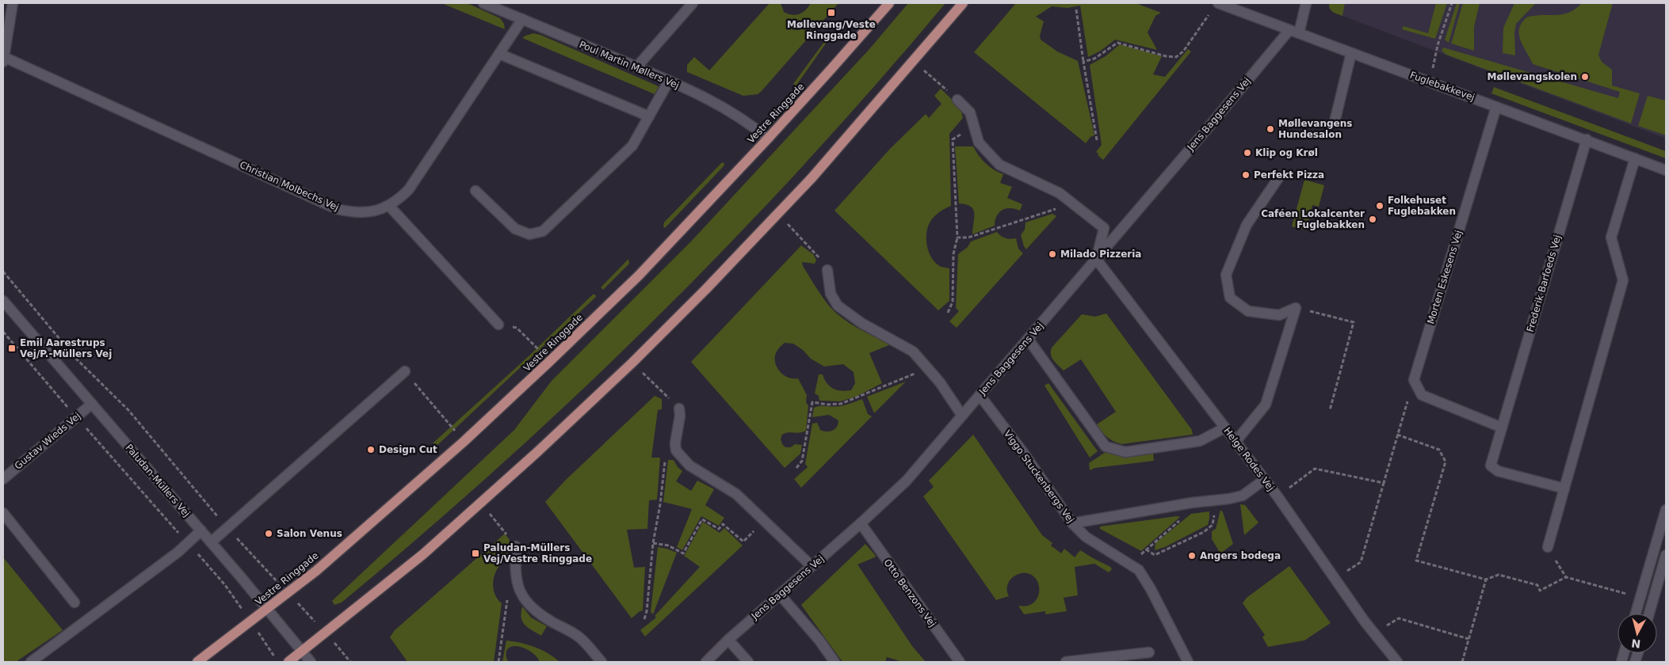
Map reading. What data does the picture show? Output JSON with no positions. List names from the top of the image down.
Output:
{
  "streets": {
    "main road": ["Vestre Ringgade"],
    "street": [
      "Poul Martin Møllers Vej",
      "Fuglebakkevej",
      "Jens Baggesens Vej",
      "Christian Molbechs Vej",
      "Morten Eskesens Vej",
      "Frederik Barfoeds Vej",
      "Gustav Wieds Vej",
      "Helge Rodes Vej",
      "Viggo Stuckenbergs Vej",
      "Paludan-Müllers Vej",
      "Otto Benzons Vej"
    ]
  },
  "crossings": [
    ["Poul Martin Møllers Vej", "Vestre Ringgade"],
    ["Poul Martin Møllers Vej", "Christian Molbechs Vej"],
    ["Fuglebakkevej", "Jens Baggesens Vej"],
    ["Fuglebakkevej", "Morten Eskesens Vej"],
    ["Fuglebakkevej", "Frederik Barfoeds Vej"],
    ["Vestre Ringgade", "Paludan-Müllers Vej"],
    ["Jens Baggesens Vej", "Helge Rodes Vej"],
    ["Jens Baggesens Vej", "Viggo Stuckenbergs Vej"],
    ["Jens Baggesens Vej", "Otto Benzons Vej"],
    ["Gustav Wieds Vej", "Paludan-Müllers Vej"]
  ],
  "places": {
    "transit": ["Møllevang/Veste Ringgade", "Emil Aarestrups Vej/P.-Müllers Vej", "Paludan-Müllers Vej/Vestre Ringgade"],
    "other": [
      "Møllevangskolen",
      "Møllevangens Hundesalon",
      "Klip og Krøl",
      "Perfekt Pizza",
      "Folkehuset Fuglebakken",
      "Caféen Lokalcenter Fuglebakken",
      "Milado Pizzeria",
      "Design Cut",
      "Salon Venus",
      "Angers bodega"
    ]
  },
  "north": "bottom"
}
